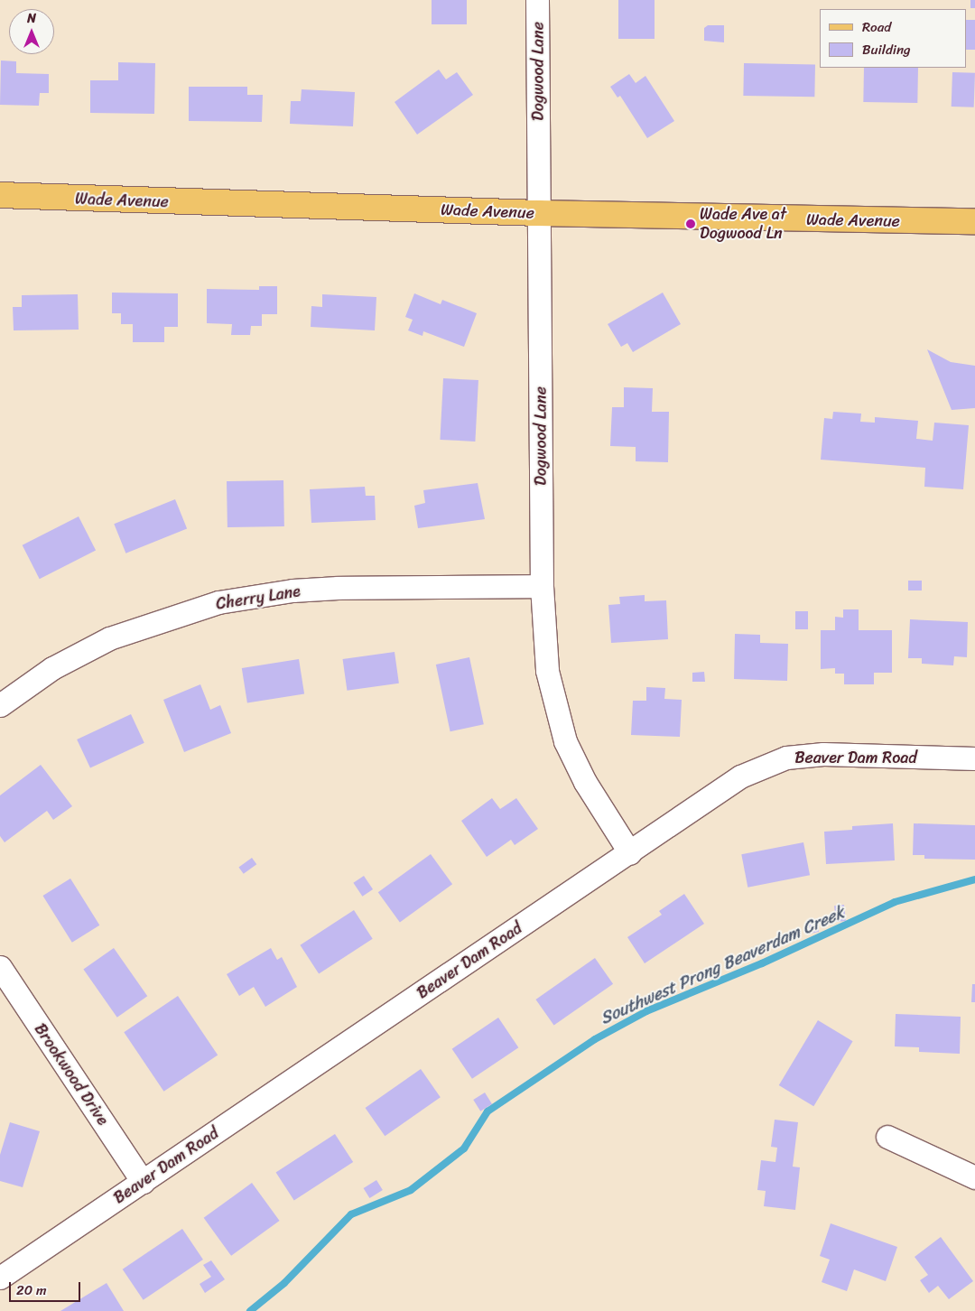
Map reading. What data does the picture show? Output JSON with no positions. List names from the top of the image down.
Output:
{
  "streets": {
    "main road": ["Wade Avenue"],
    "street": [
      "Dogwood Lane",
      "Cherry Lane",
      "Beaver Dam Road",
      "Brookwood Drive"
    ]
  },
  "crossings": [
    ["Dogwood Lane", "Wade Avenue"],
    ["Dogwood Lane", "Cherry Lane"],
    ["Dogwood Lane", "Beaver Dam Road"],
    ["Beaver Dam Road", "Brookwood Drive"]
  ],
  "water": ["Southwest Prong Beaverdam Creek"],
  "places": ["Wade Ave at Dogwood Ln"],
  "legend": ["Road", "Building"],
  "scale_bar": "20 m",
  "north": "top"
}
